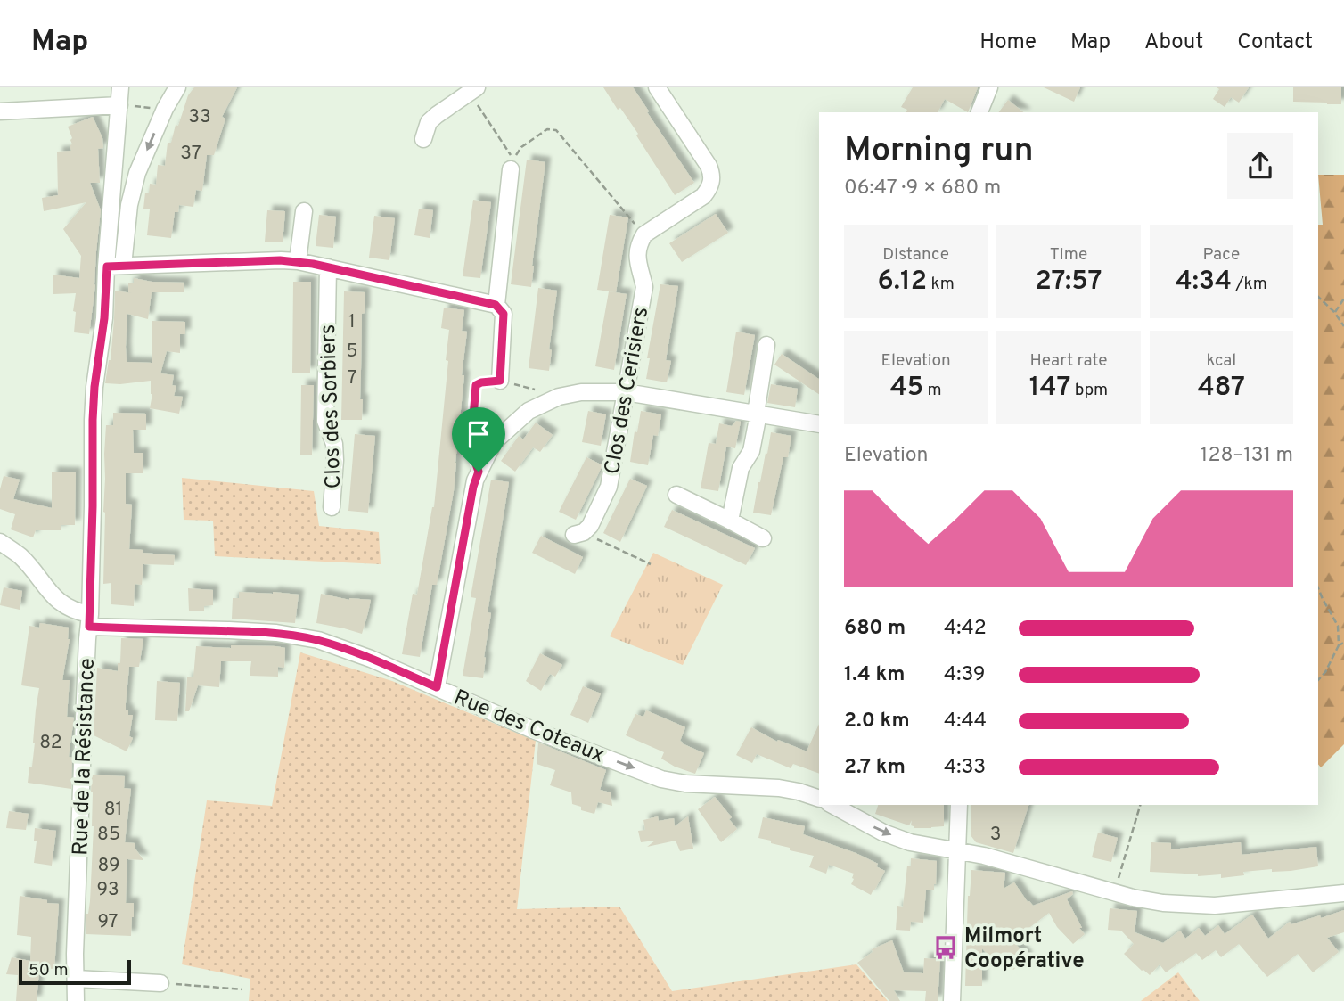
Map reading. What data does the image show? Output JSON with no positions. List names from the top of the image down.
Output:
{
  "streets": {
    "street": [
      "Clos des Cerisiers",
      "Clos des Sorbiers",
      "Rue des Coteaux",
      "Rue de la Résistance"
    ]
  },
  "crossings": [
    ["Rue des Coteaux", "Rue de la Résistance"]
  ],
  "one_way": ["Rue des Coteaux"],
  "places": {
    "bus stop": ["Milmort Coopérative"]
  },
  "house_numbers": [
    "33",
    "37",
    "1",
    "5",
    "7",
    "82",
    "81",
    "85",
    "3",
    "89",
    "93",
    "97"
  ],
  "scale_bar": "50 m",
  "page": {
    "header": "Map",
    "nav": [
      "Home",
      "Map",
      "About",
      "Contact"
    ],
    "heading": ["Morning run", "06:47 · 9 × 680 m"],
    "stats": [
      ["Distance", "6.12 km"],
      ["Time", "27:57"],
      ["Pace", "4:34 /km"],
      ["Elevation", "45 m"],
      ["Heart rate", "147 bpm"],
      ["kcal", "487"]
    ],
    "chart": ["Elevation", "128–131 m"],
    "list": [
      {
        "name": "680 m",
        "note": "4:42"
      },
      {
        "name": "1.4 km",
        "note": "4:39"
      },
      {
        "name": "2.0 km",
        "note": "4:44"
      },
      {
        "name": "2.7 km",
        "note": "4:33"
      }
    ],
    "scale": "50 m"
  }
}
